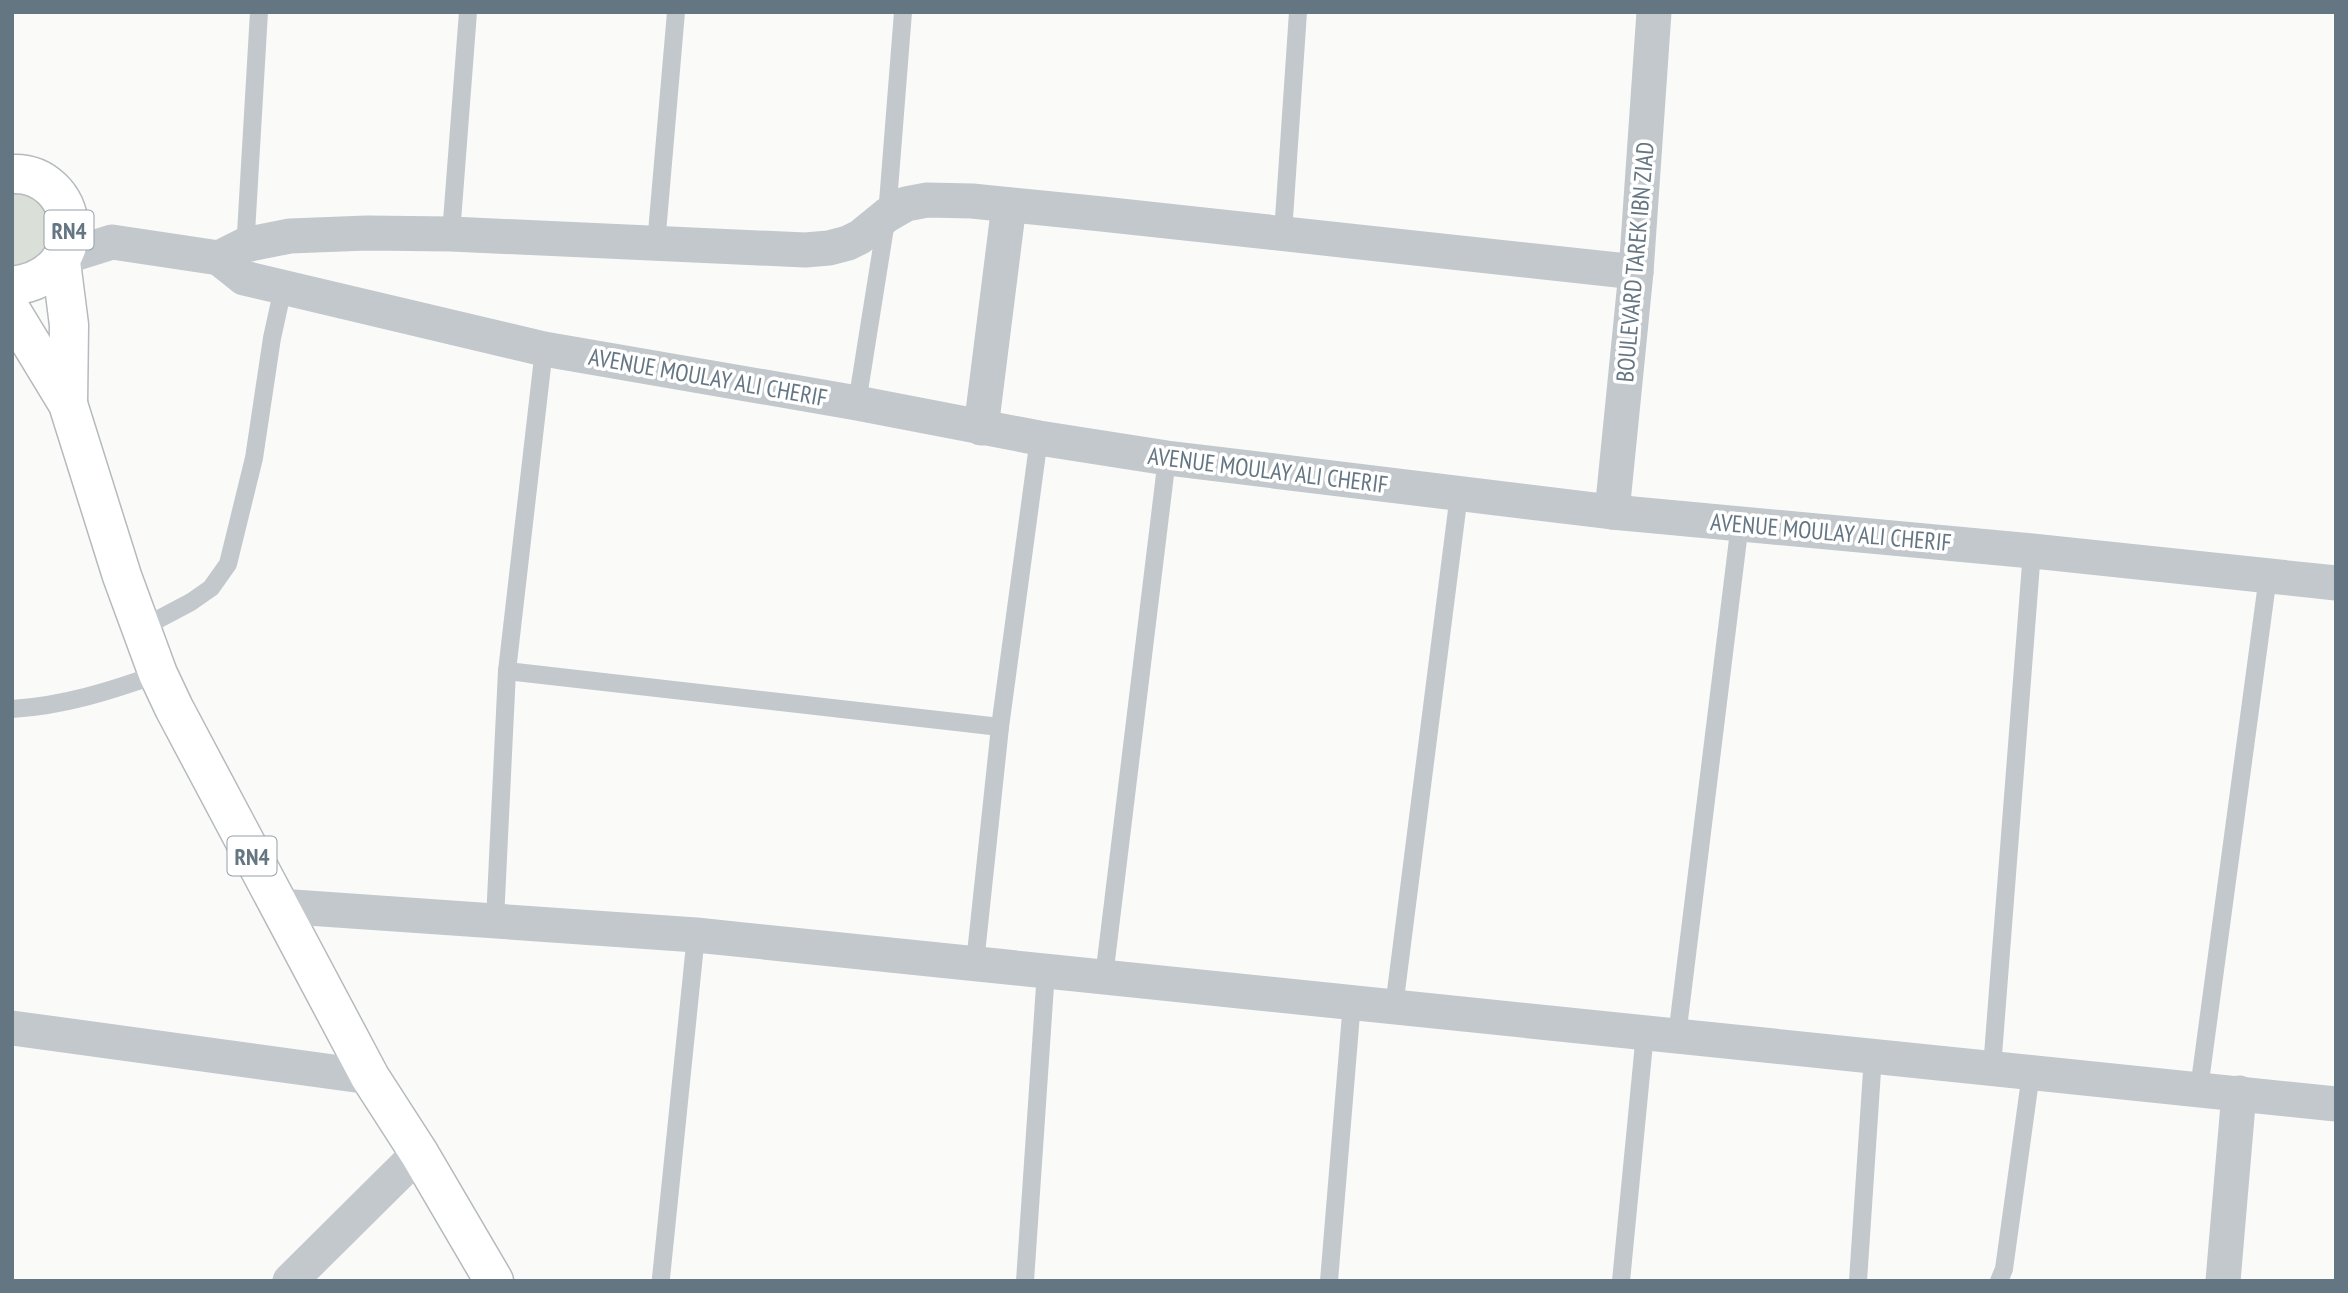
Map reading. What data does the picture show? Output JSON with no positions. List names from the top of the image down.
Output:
{
  "streets": {
    "main road": ["RN4"],
    "street": ["BOULEVARD TAREK IBN ZIAD", "AVENUE MOULAY ALI CHERIF"]
  },
  "crossings": [
    ["BOULEVARD TAREK IBN ZIAD", "AVENUE MOULAY ALI CHERIF"]
  ]
}
